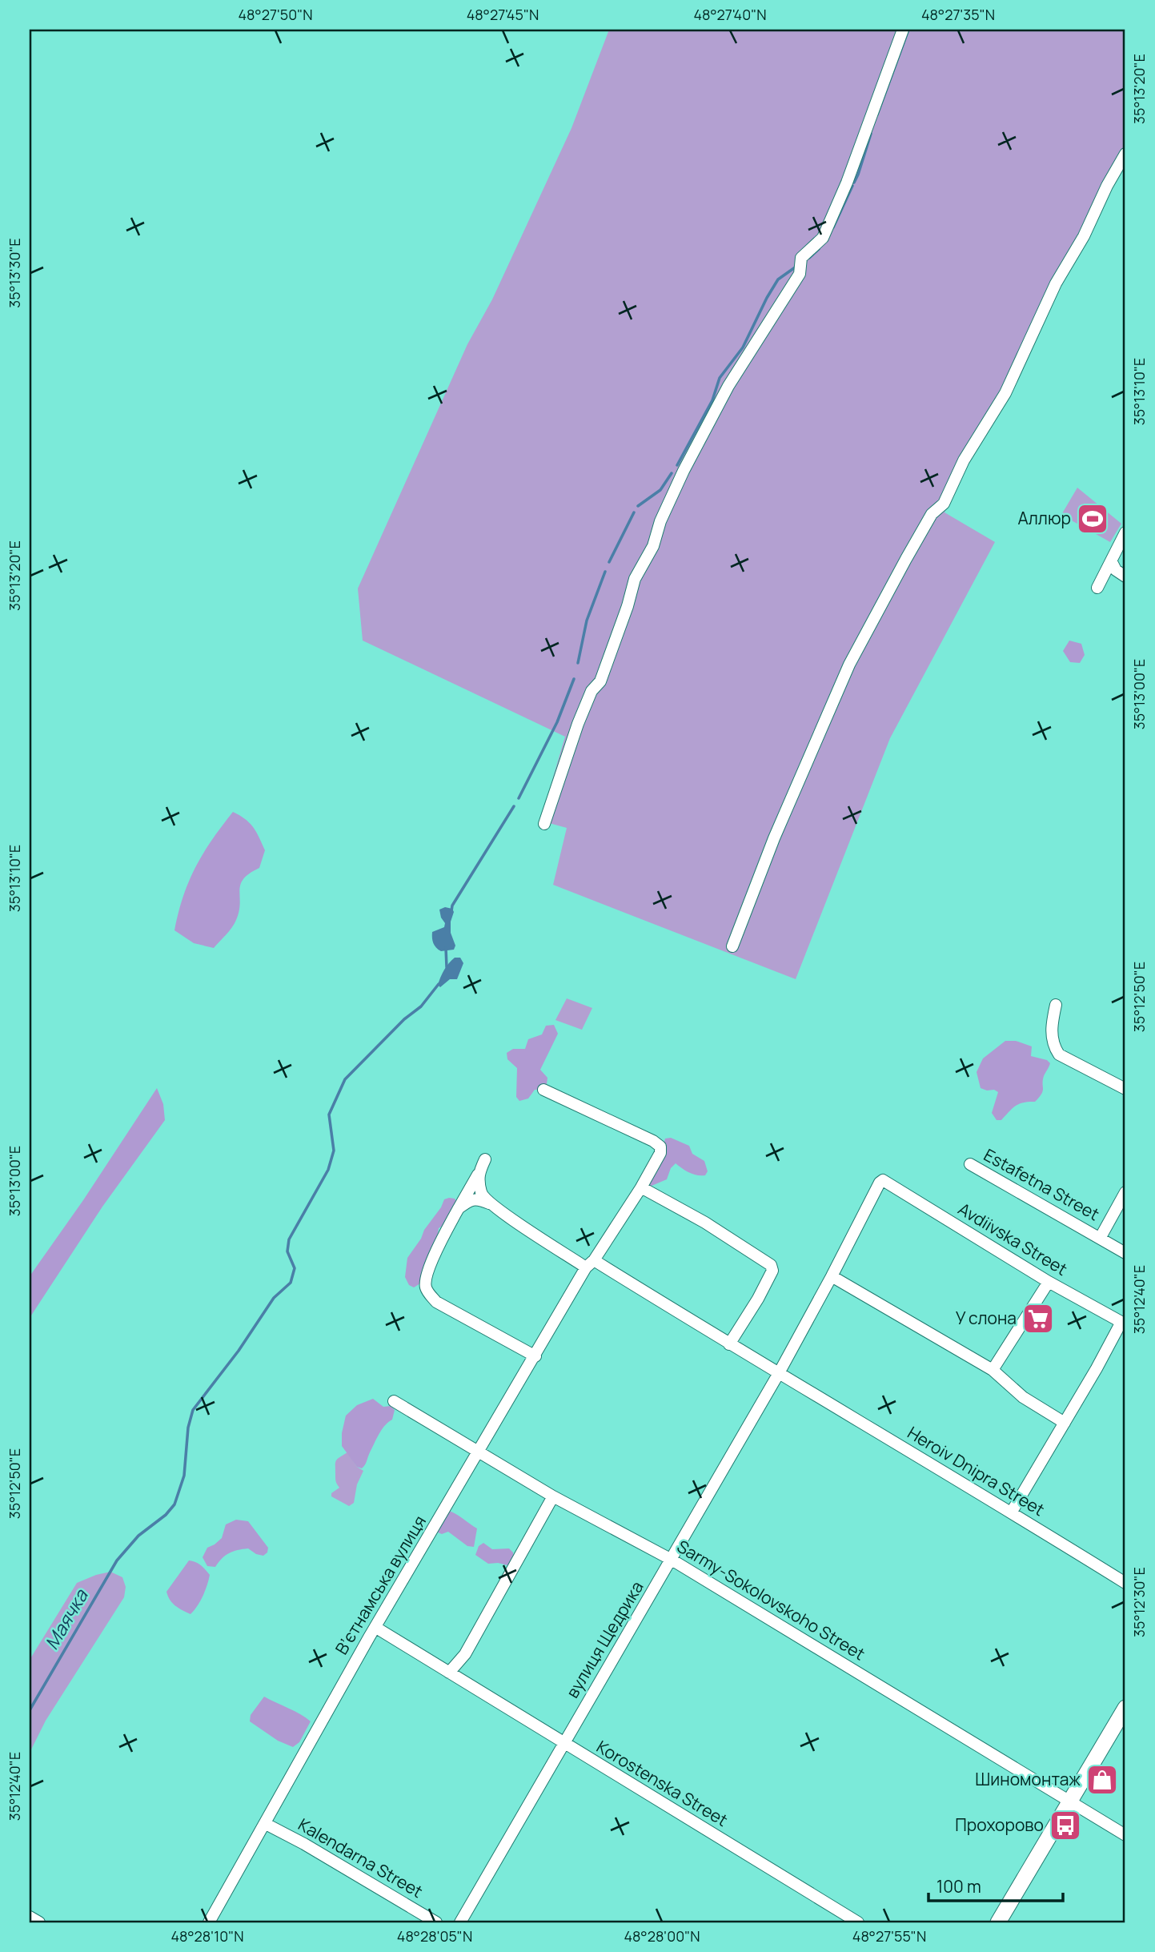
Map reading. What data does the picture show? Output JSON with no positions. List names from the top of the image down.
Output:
{
  "streets": {
    "street": [
      "Estafetna Street",
      "Avdiivska Street",
      "Heroiv Dnipra Street",
      "Вʼєтнамська вулиця",
      "Sarmy-Sokolovskoho Street",
      "вулиця Щедрика",
      "Korostenska Street",
      "Kalendarna Street"
    ]
  },
  "crossings": [
    ["Heroiv Dnipra Street", "Вʼєтнамська вулиця"],
    ["Heroiv Dnipra Street", "вулиця Щедрика"],
    ["Вʼєтнамська вулиця", "Sarmy-Sokolovskoho Street"],
    ["Вʼєтнамська вулиця", "Korostenska Street"],
    ["Вʼєтнамська вулиця", "Kalendarna Street"],
    ["Sarmy-Sokolovskoho Street", "вулиця Щедрика"],
    ["вулиця Щедрика", "Korostenska Street"]
  ],
  "water": ["Маячка"],
  "places": {
    "sports": ["Аллюр"],
    "supermarket": ["У слона"],
    "shop": ["Шиномонтаж"],
    "bus stop": ["Прохорово"]
  },
  "scale_bar": "100 m",
  "coordinates": [
    "48°27'50\"N",
    "48°27'45\"N",
    "48°27'40\"N",
    "48°27'35\"N",
    "35°13'20\"E",
    "35°13'30\"E",
    "35°13'10\"E",
    "35°13'00\"E",
    "35°12'50\"E",
    "35°12'40\"E",
    "35°12'30\"E",
    "48°28'10\"N",
    "48°28'05\"N",
    "48°28'00\"N",
    "48°27'55\"N"
  ]
}
